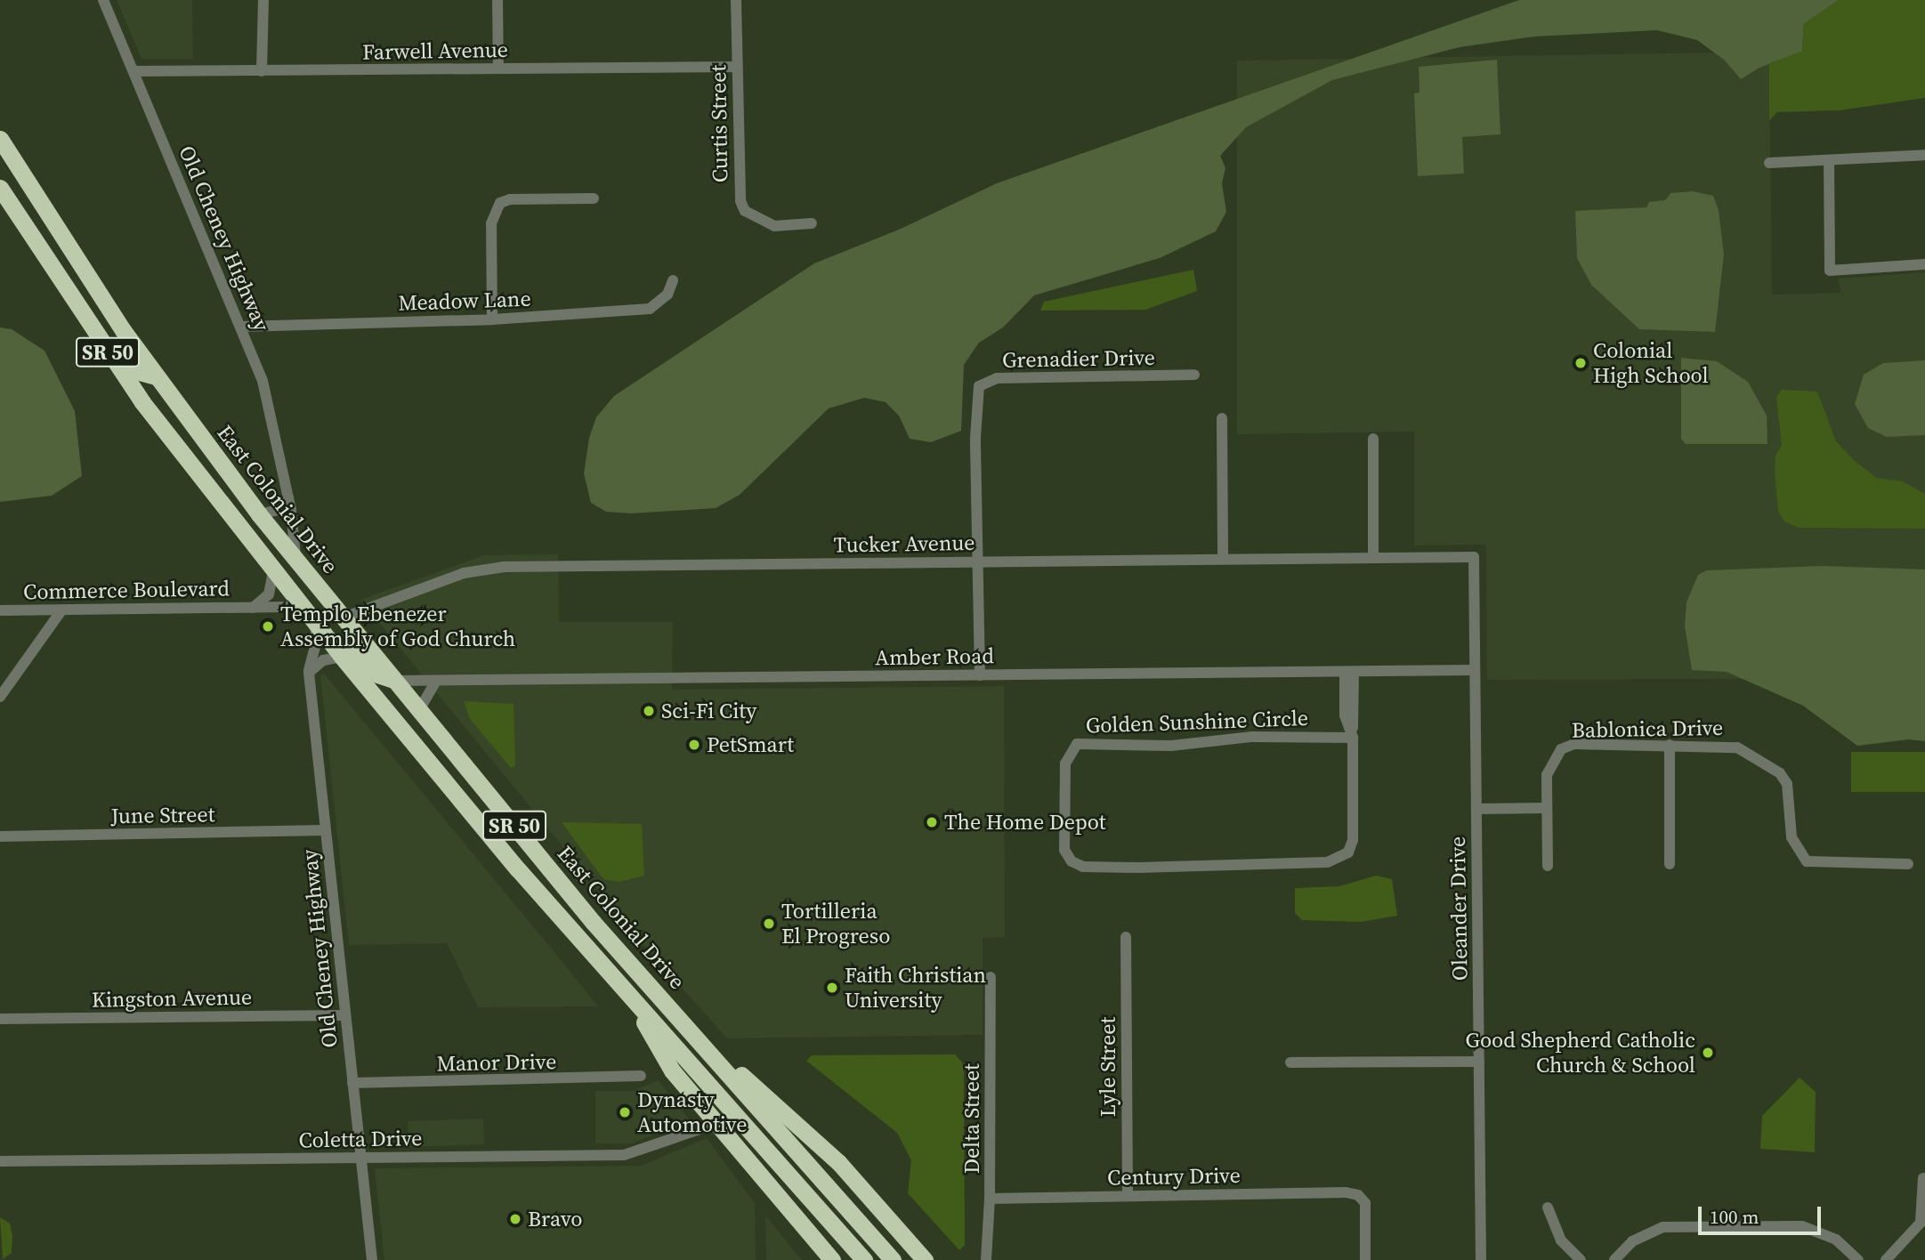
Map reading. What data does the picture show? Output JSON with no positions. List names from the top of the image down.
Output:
{
  "streets": {
    "highway": ["SR 50", "East Colonial Drive"],
    "street": [
      "Farwell Avenue",
      "Curtis Street",
      "Old Cheney Highway",
      "Meadow Lane",
      "Grenadier Drive",
      "Tucker Avenue",
      "Commerce Boulevard",
      "Amber Road",
      "Golden Sunshine Circle",
      "Bablonica Drive",
      "June Street",
      "Oleander Drive",
      "Kingston Avenue",
      "Manor Drive",
      "Lyle Street",
      "Delta Street",
      "Coletta Drive",
      "Century Drive"
    ]
  },
  "crossings": [
    ["Farwell Avenue", "Curtis Street"],
    ["Farwell Avenue", "Old Cheney Highway"],
    ["Old Cheney Highway", "Meadow Lane"],
    ["Old Cheney Highway", "East Colonial Drive"],
    ["Old Cheney Highway", "June Street"],
    ["Old Cheney Highway", "Kingston Avenue"],
    ["Old Cheney Highway", "Manor Drive"],
    ["Old Cheney Highway", "Coletta Drive"],
    ["Grenadier Drive", "Tucker Avenue"],
    ["East Colonial Drive", "Tucker Avenue"],
    ["East Colonial Drive", "Commerce Boulevard"],
    ["East Colonial Drive", "Amber Road"],
    ["Tucker Avenue", "Oleander Drive"],
    ["Amber Road", "Golden Sunshine Circle"],
    ["Amber Road", "Oleander Drive"],
    ["Lyle Street", "Century Drive"],
    ["Delta Street", "Century Drive"]
  ],
  "places": [
    "Colonial High School",
    "Templo Ebenezer Assembly of God Church",
    "Sci-Fi City",
    "PetSmart",
    "The Home Depot",
    "Tortilleria El Progreso",
    "Faith Christian University",
    "Good Shepherd Catholic Church & School",
    "Dynasty Automotive",
    "Bravo"
  ],
  "scale_bar": "100 m"
}
